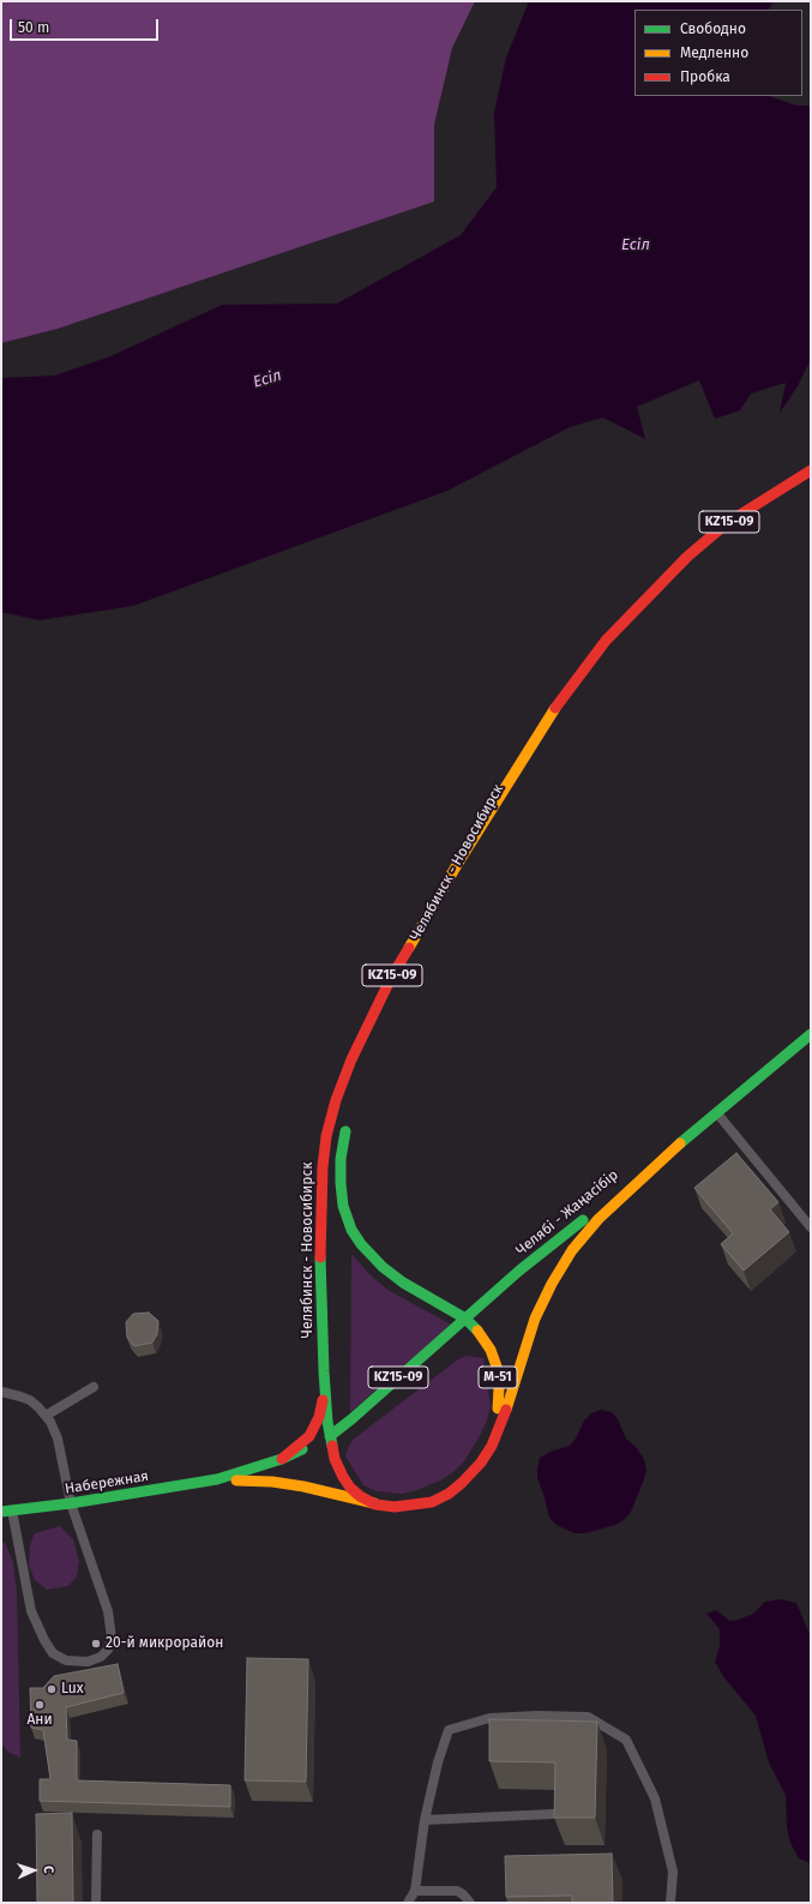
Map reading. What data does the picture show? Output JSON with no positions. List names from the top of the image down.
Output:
{
  "streets": {
    "main road": [
      "KZ15-09",
      "Челябинск - Новосибирск",
      "Челябі - Жаңасібір",
      "M-51",
      "Набережная"
    ]
  },
  "crossings": [
    ["KZ15-09", "Челябинск - Новосибирск"],
    ["KZ15-09", "Челябі - Жаңасібір"],
    ["KZ15-09", "M-51"],
    ["KZ15-09", "Набережная"],
    ["Челябинск - Новосибирск", "Челябі - Жаңасібір"],
    ["Челябинск - Новосибирск", "M-51"],
    ["Челябинск - Новосибирск", "Набережная"],
    ["Челябі - Жаңасібір", "M-51"]
  ],
  "water": ["Есіл"],
  "places": ["20-й микрорайон", "Lux", "Ани"],
  "legend": ["Свободно", "Медленно", "Пробка"],
  "scale_bar": "50 m",
  "north": "right"
}
